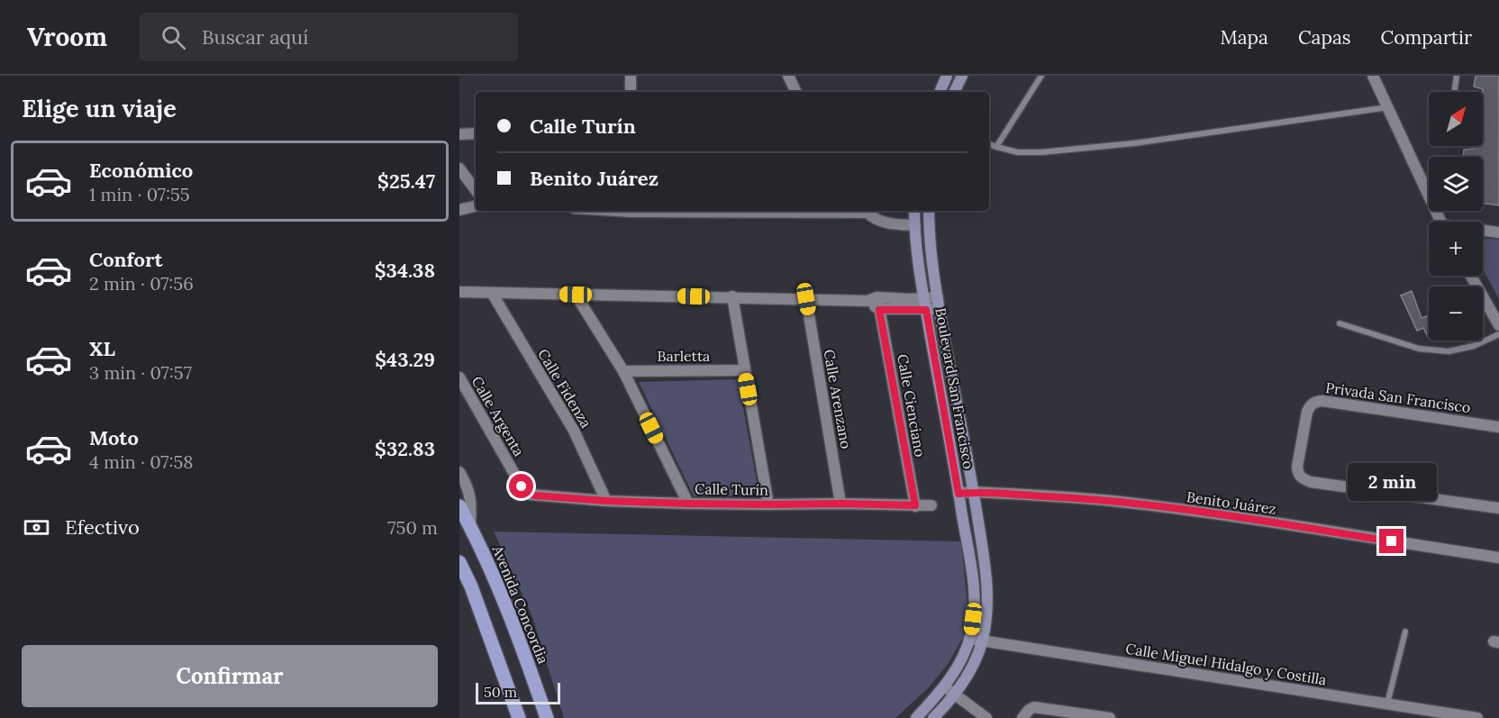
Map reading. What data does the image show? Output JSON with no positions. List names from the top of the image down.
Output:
{
  "streets": {
    "main road": ["Avenida Concordia"],
    "street": [
      "Barletta",
      "Calle Fidenza",
      "Boulevard San Francisco",
      "Privada San Francisco",
      "Calle Arenzano",
      "Calle Cienciano",
      "Calle Argenta",
      "Calle Turín",
      "Benito Juárez",
      "Calle Miguel Hidalgo y Costilla"
    ]
  },
  "crossings": [
    ["Calle Fidenza", "Calle Turín"],
    ["Boulevard San Francisco", "Benito Juárez"],
    ["Boulevard San Francisco", "Calle Miguel Hidalgo y Costilla"],
    ["Calle Arenzano", "Calle Turín"],
    ["Calle Cienciano", "Calle Turín"],
    ["Calle Argenta", "Calle Turín"]
  ],
  "scale_bar": "50 m",
  "north": "top right",
  "page": {
    "header": "Vroom",
    "search": "Buscar aquí",
    "nav": ["Mapa", "Capas", "Compartir"],
    "heading": "Elige un viaje",
    "map_buttons": ["+", "−"],
    "banner": ["Calle Turín", "Benito Juárez"],
    "list": [
      {
        "name": "Económico",
        "note": "1 min · 07:55",
        "value": "$25.47"
      },
      {
        "name": "Confort",
        "note": "2 min · 07:56",
        "value": "$34.38"
      },
      {
        "name": "XL",
        "note": "3 min · 07:57",
        "value": "$43.29"
      },
      {
        "name": "Moto",
        "note": "4 min · 07:58",
        "value": "$32.83"
      }
    ],
    "bubble": "2 min",
    "pay": ["Efectivo", "750 m"],
    "buttons": "Confirmar",
    "scale": "50 m"
  }
}
